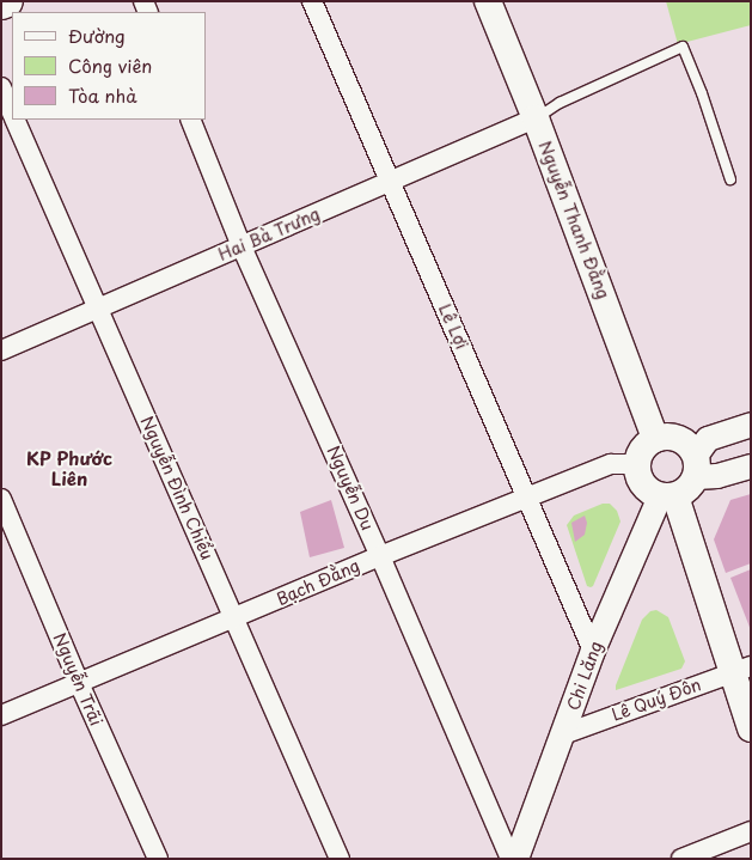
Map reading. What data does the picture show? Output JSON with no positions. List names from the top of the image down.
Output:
{
  "streets": {
    "main road": ["Nguyễn Thanh Đằng"],
    "street": [
      "Hai Bà Trưng",
      "Lê Lợi",
      "Nguyễn Đình Chiểu",
      "Nguyễn Du",
      "Bạch Đằng",
      "Chi Lăng",
      "Nguyễn Trãi",
      "Lê Quý Đôn"
    ]
  },
  "crossings": [
    ["Nguyễn Thanh Đằng", "Hai Bà Trưng"],
    ["Nguyễn Thanh Đằng", "Bạch Đằng"],
    ["Nguyễn Thanh Đằng", "Chi Lăng"],
    ["Hai Bà Trưng", "Lê Lợi"],
    ["Hai Bà Trưng", "Nguyễn Đình Chiểu"],
    ["Hai Bà Trưng", "Nguyễn Du"],
    ["Lê Lợi", "Bạch Đằng"],
    ["Lê Lợi", "Chi Lăng"],
    ["Nguyễn Đình Chiểu", "Bạch Đằng"],
    ["Nguyễn Du", "Bạch Đằng"],
    ["Bạch Đằng", "Chi Lăng"],
    ["Bạch Đằng", "Nguyễn Trãi"],
    ["Chi Lăng", "Lê Quý Đôn"]
  ],
  "districts": ["KP Phước Liên"],
  "legend": ["Đường", "Công viên", "Tòa nhà"]
}
